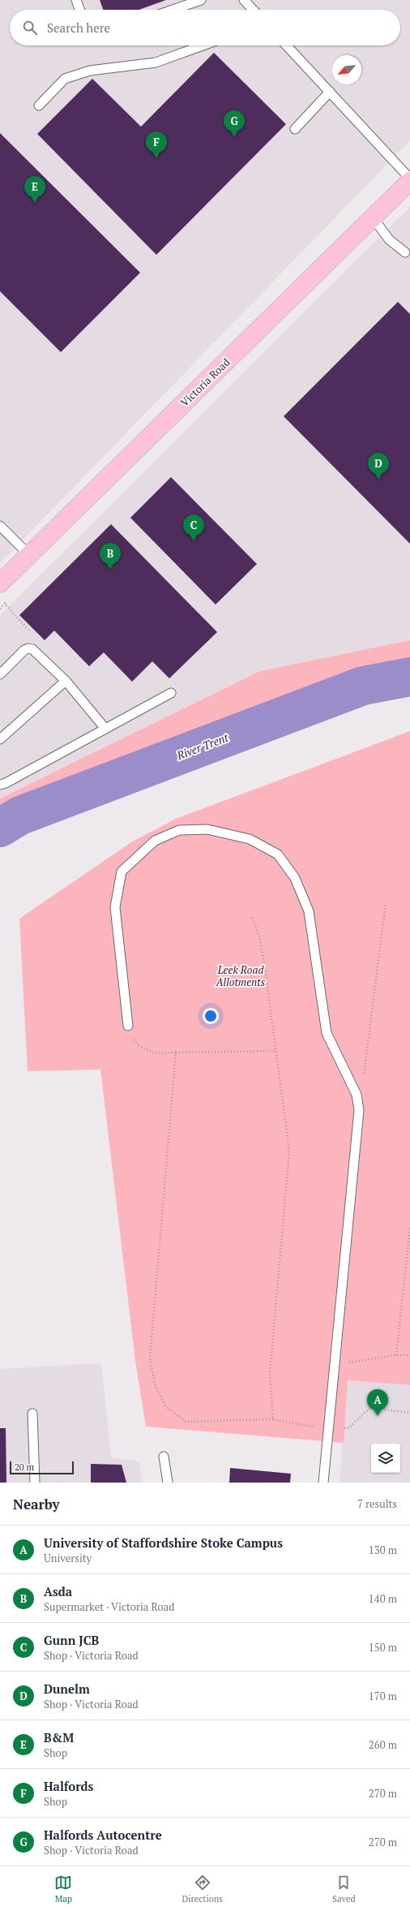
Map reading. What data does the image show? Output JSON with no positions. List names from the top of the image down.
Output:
{
  "streets": {
    "main road": ["Victoria Road"]
  },
  "water": ["River Trent"],
  "parks": ["Leek Road Allotments"],
  "scale_bar": "20 m",
  "north": "bottom left",
  "page": {
    "search": "Search here",
    "pins": [
      "G",
      "F",
      "E",
      "D",
      "C",
      "B",
      "A"
    ],
    "scale": "20 m",
    "heading": ["Nearby", "7 results"],
    "list": [
      {
        "mark": "A",
        "name": "University of Staffordshire Stoke Campus",
        "note": "University",
        "value": "130 m"
      },
      {
        "mark": "B",
        "name": "Asda",
        "note": "Supermarket · Victoria Road",
        "value": "140 m"
      },
      {
        "mark": "C",
        "name": "Gunn JCB",
        "note": "Shop · Victoria Road",
        "value": "150 m"
      },
      {
        "mark": "D",
        "name": "Dunelm",
        "note": "Shop · Victoria Road",
        "value": "170 m"
      },
      {
        "mark": "E",
        "name": "B&M",
        "note": "Shop",
        "value": "260 m"
      },
      {
        "mark": "F",
        "name": "Halfords",
        "note": "Shop",
        "value": "270 m"
      },
      {
        "mark": "G",
        "name": "Halfords Autocentre",
        "note": "Shop · Victoria Road",
        "value": "270 m"
      }
    ],
    "nav": ["Map", "Directions", "Saved"]
  }
}
